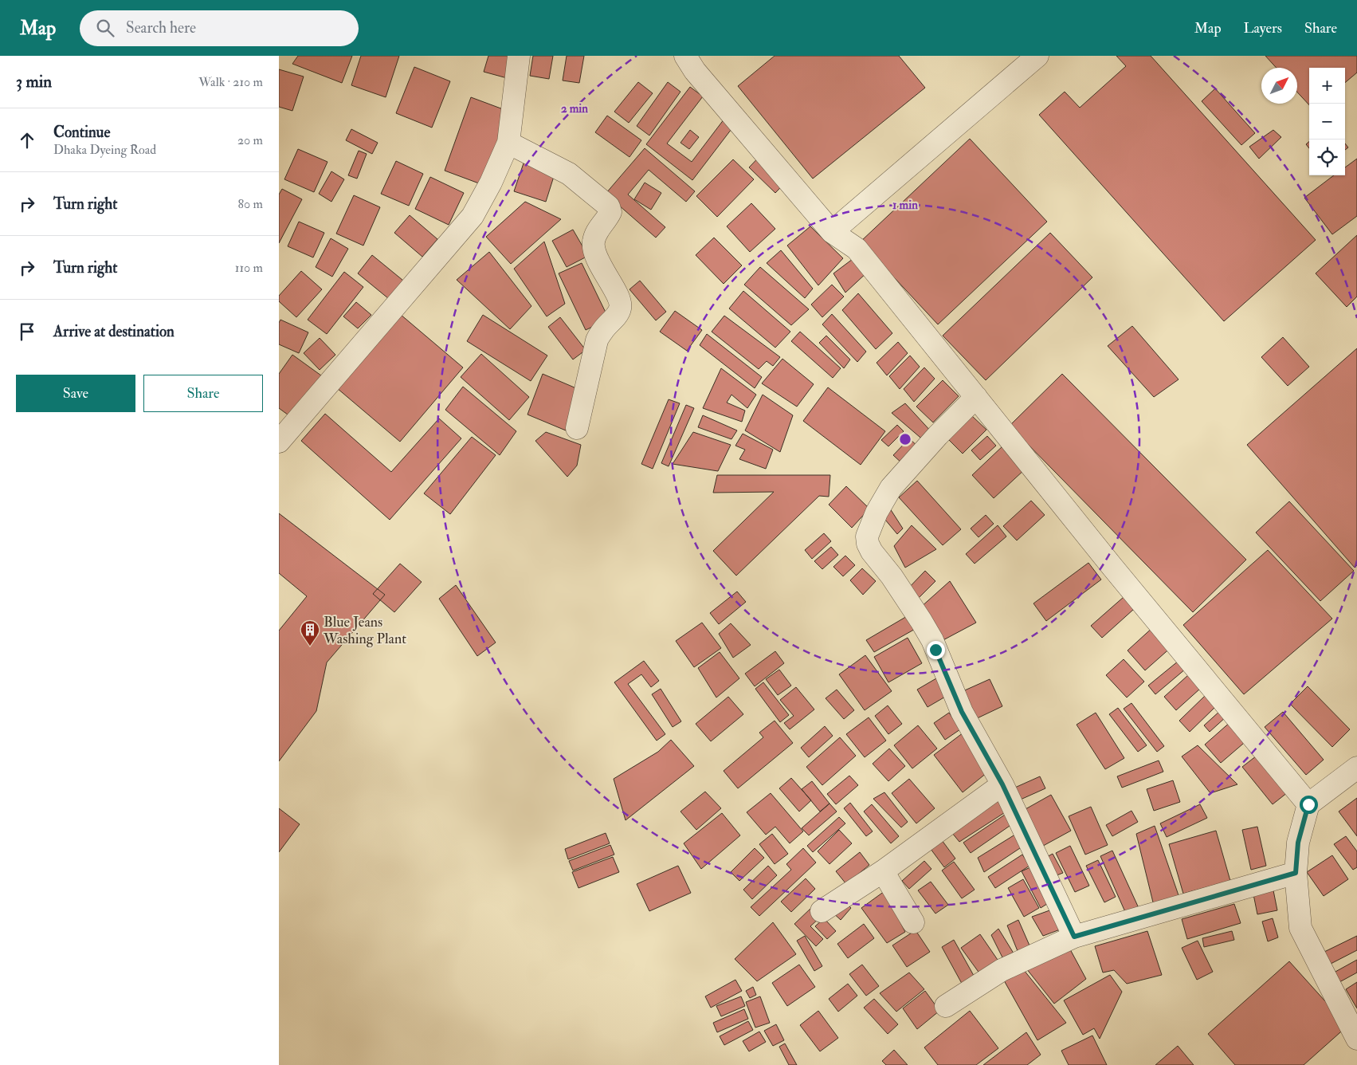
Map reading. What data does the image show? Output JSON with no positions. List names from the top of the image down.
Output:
{
  "places": {
    "building": ["Blue Jeans Washing Plant"]
  },
  "north": "top right",
  "page": {
    "header": "Map",
    "search": "Search here",
    "nav": ["Map", "Layers", "Share"],
    "heading": ["3 min", "Walk · 210 m"],
    "map_buttons": ["+", "−"],
    "list": [
      ["Continue", "Dhaka Dyeing Road", "20 m"],
      ["Turn right", "80 m"],
      ["Turn right", "110 m"],
      "Arrive at destination"
    ],
    "buttons": ["Save", "Share"]
  },
  "rings": ["2 min", "1 min"]
}
